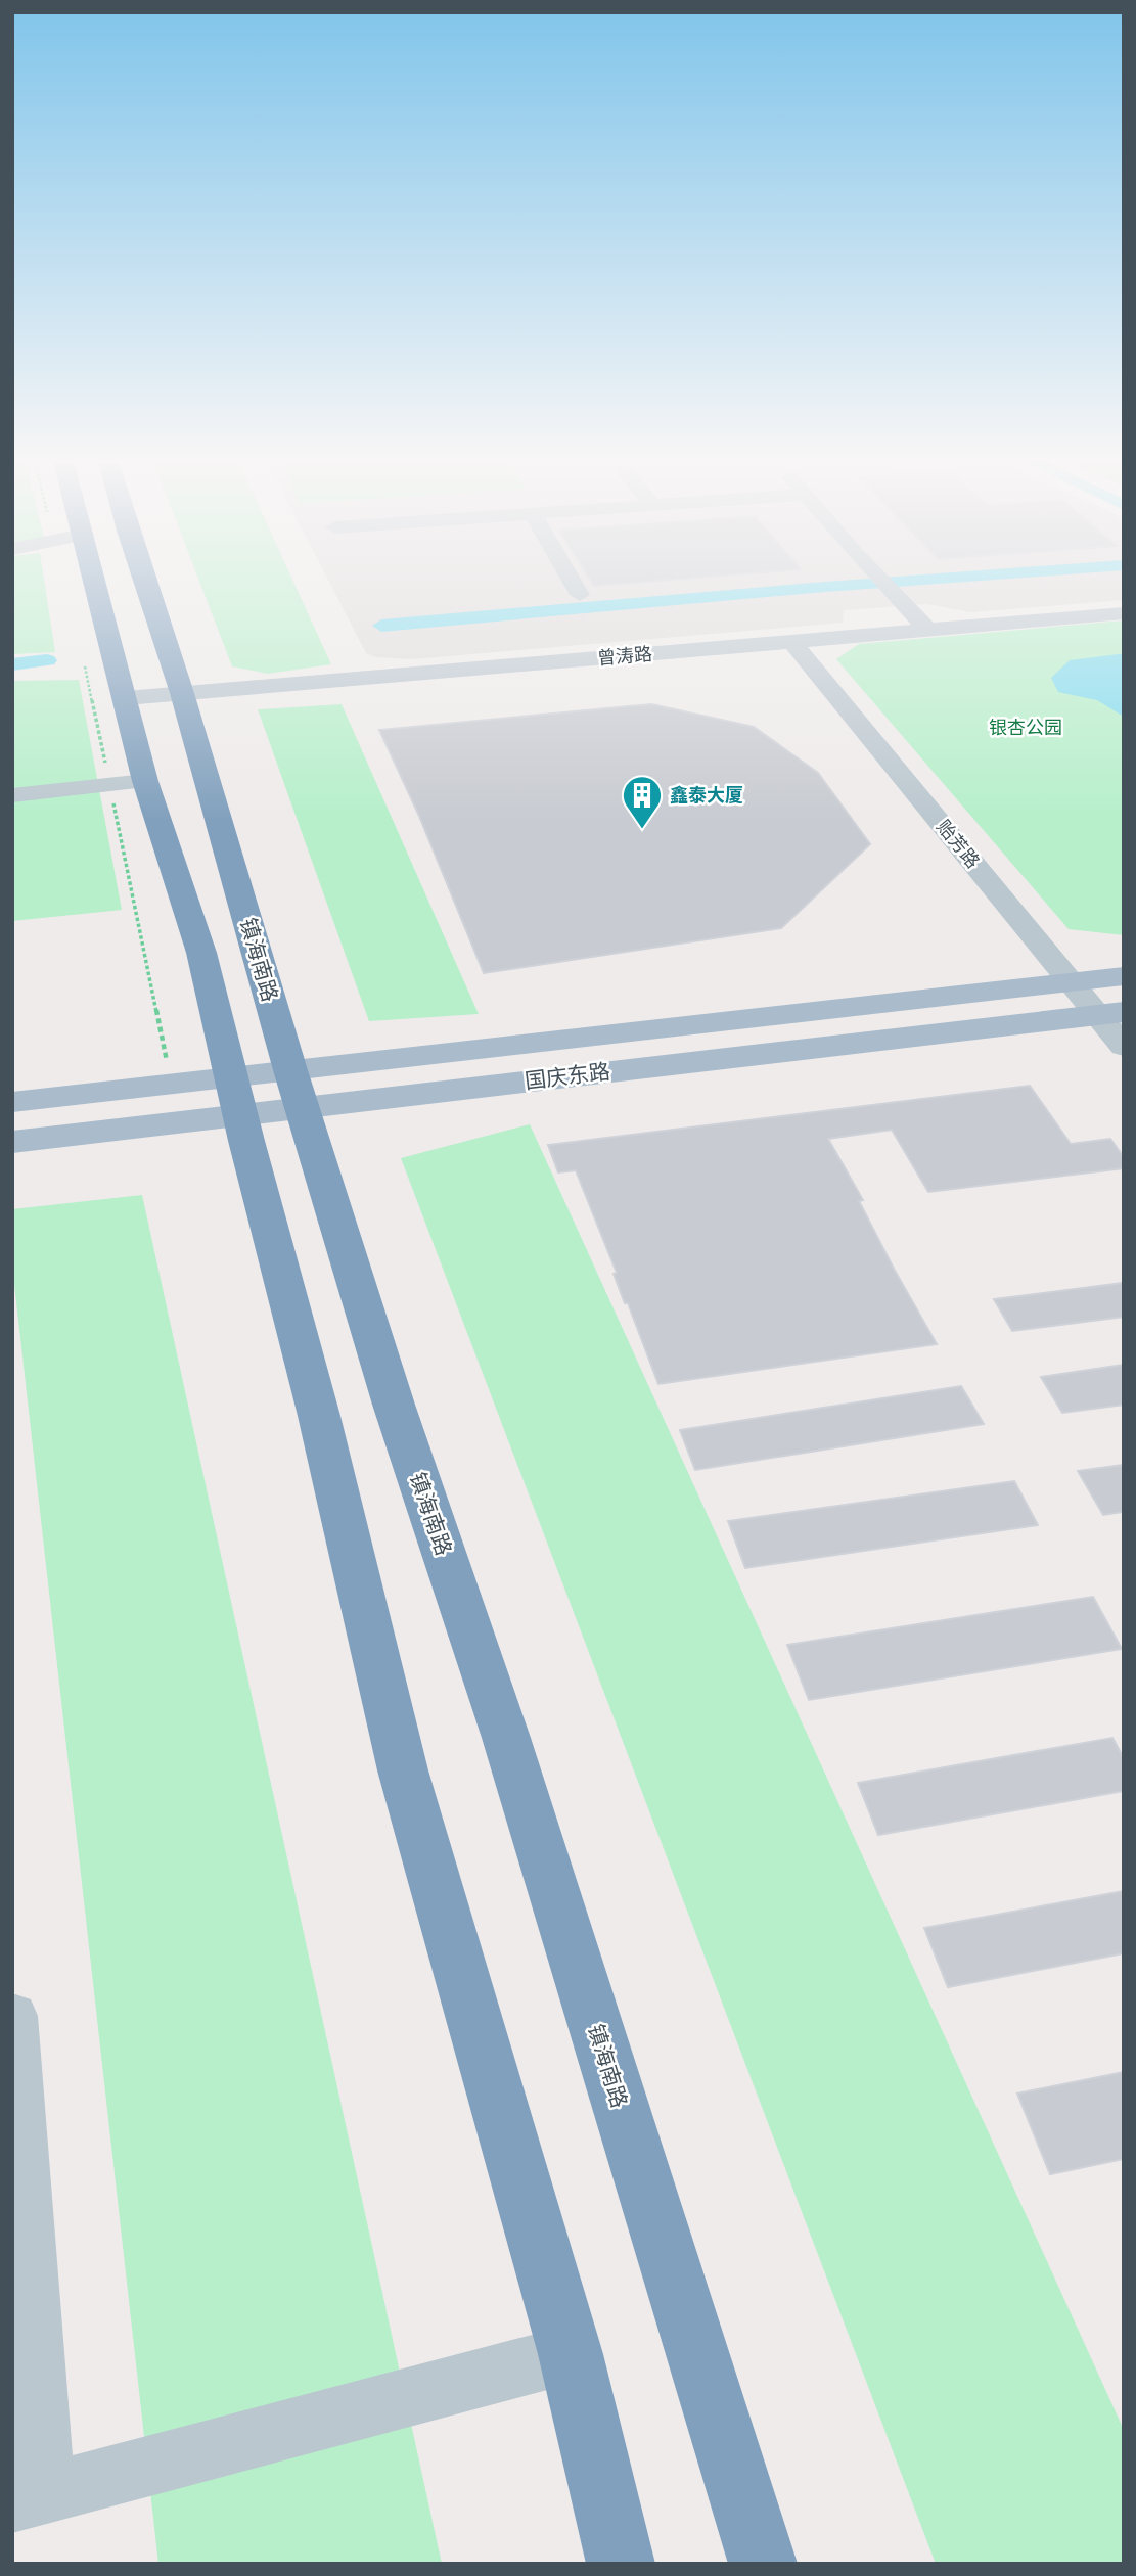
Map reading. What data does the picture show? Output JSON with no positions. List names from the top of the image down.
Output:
{
  "streets": {
    "highway": ["镇海南路"],
    "main road": ["国庆东路"],
    "street": ["曾涛路", "贻芳路"]
  },
  "crossings": [
    ["曾涛路", "贻芳路"],
    ["曾涛路", "镇海南路"],
    ["贻芳路", "国庆东路"],
    ["镇海南路", "国庆东路"]
  ],
  "parks": ["银杏公园"],
  "places": {
    "building": ["鑫泰大厦"]
  }
}
